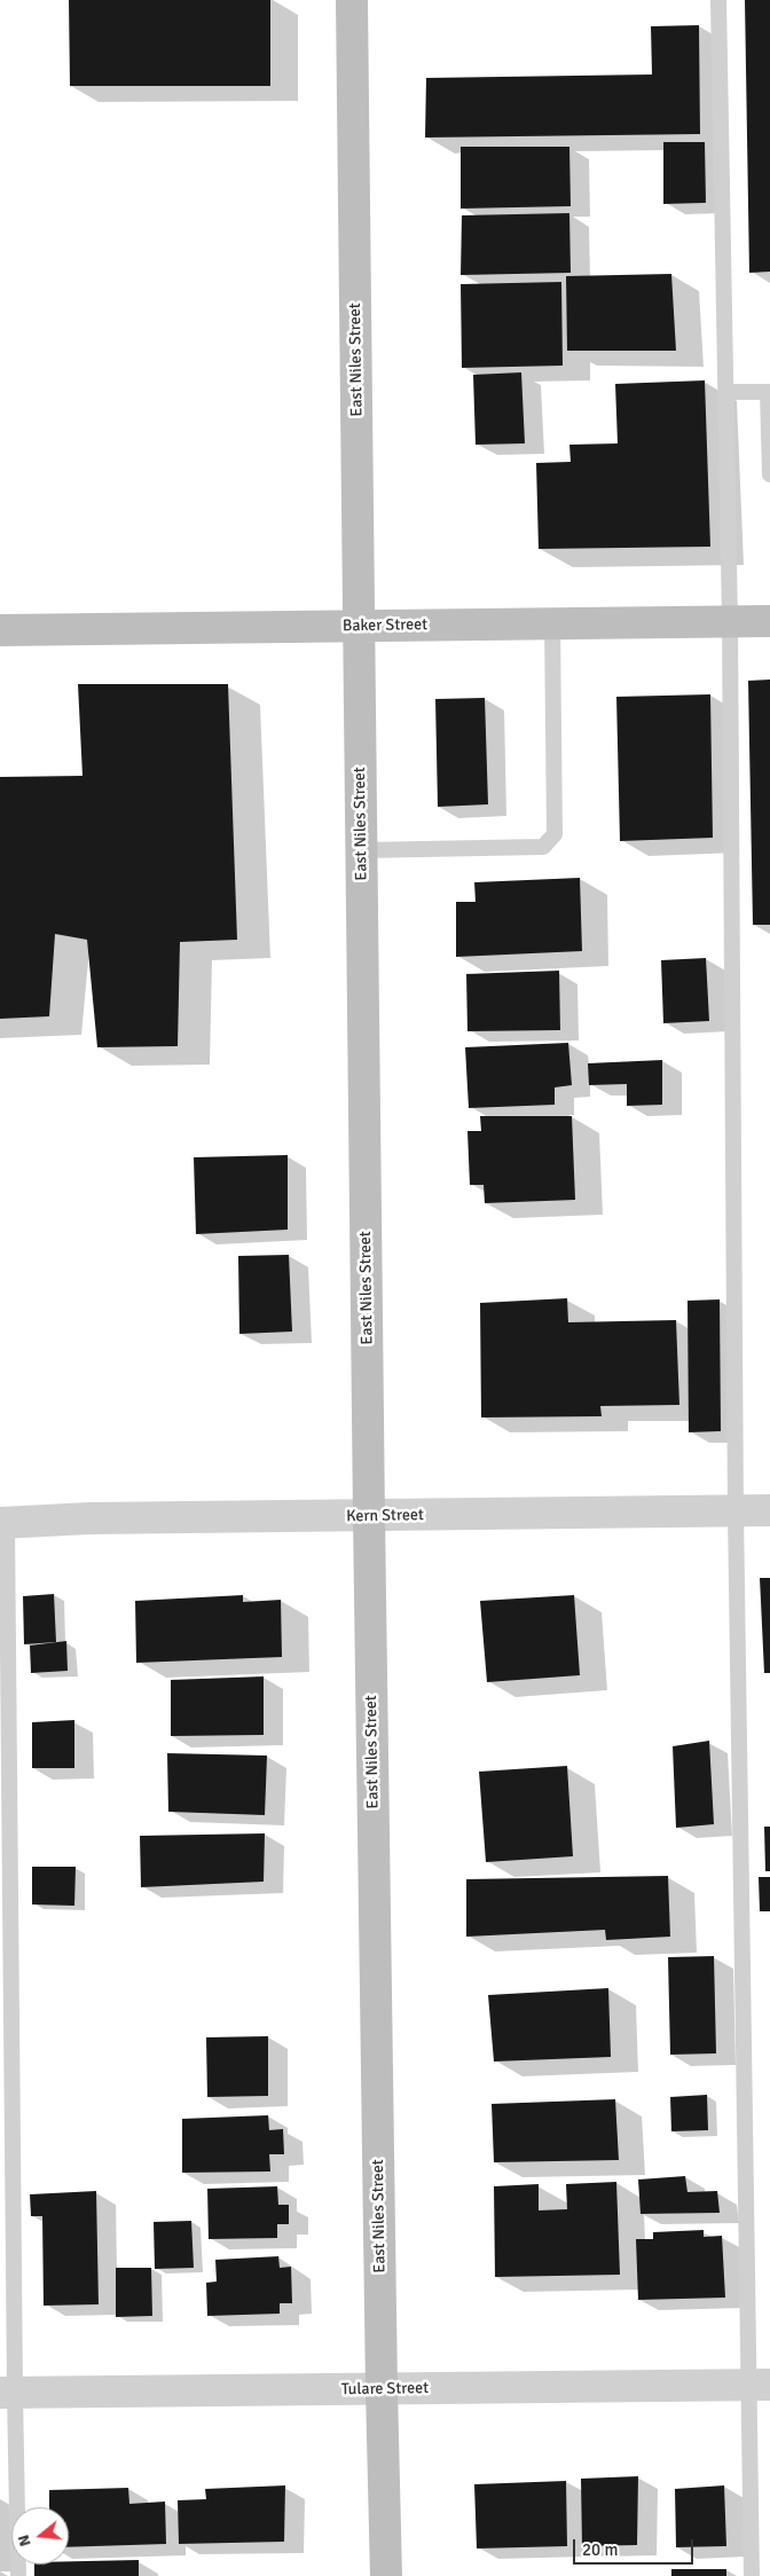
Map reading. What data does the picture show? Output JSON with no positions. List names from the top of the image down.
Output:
{
  "streets": {
    "main road": ["East Niles Street", "Baker Street"],
    "street": ["Kern Street", "Tulare Street"]
  },
  "crossings": [
    ["East Niles Street", "Baker Street"],
    ["East Niles Street", "Kern Street"],
    ["East Niles Street", "Tulare Street"]
  ],
  "scale_bar": "20 m",
  "north": "left"
}
